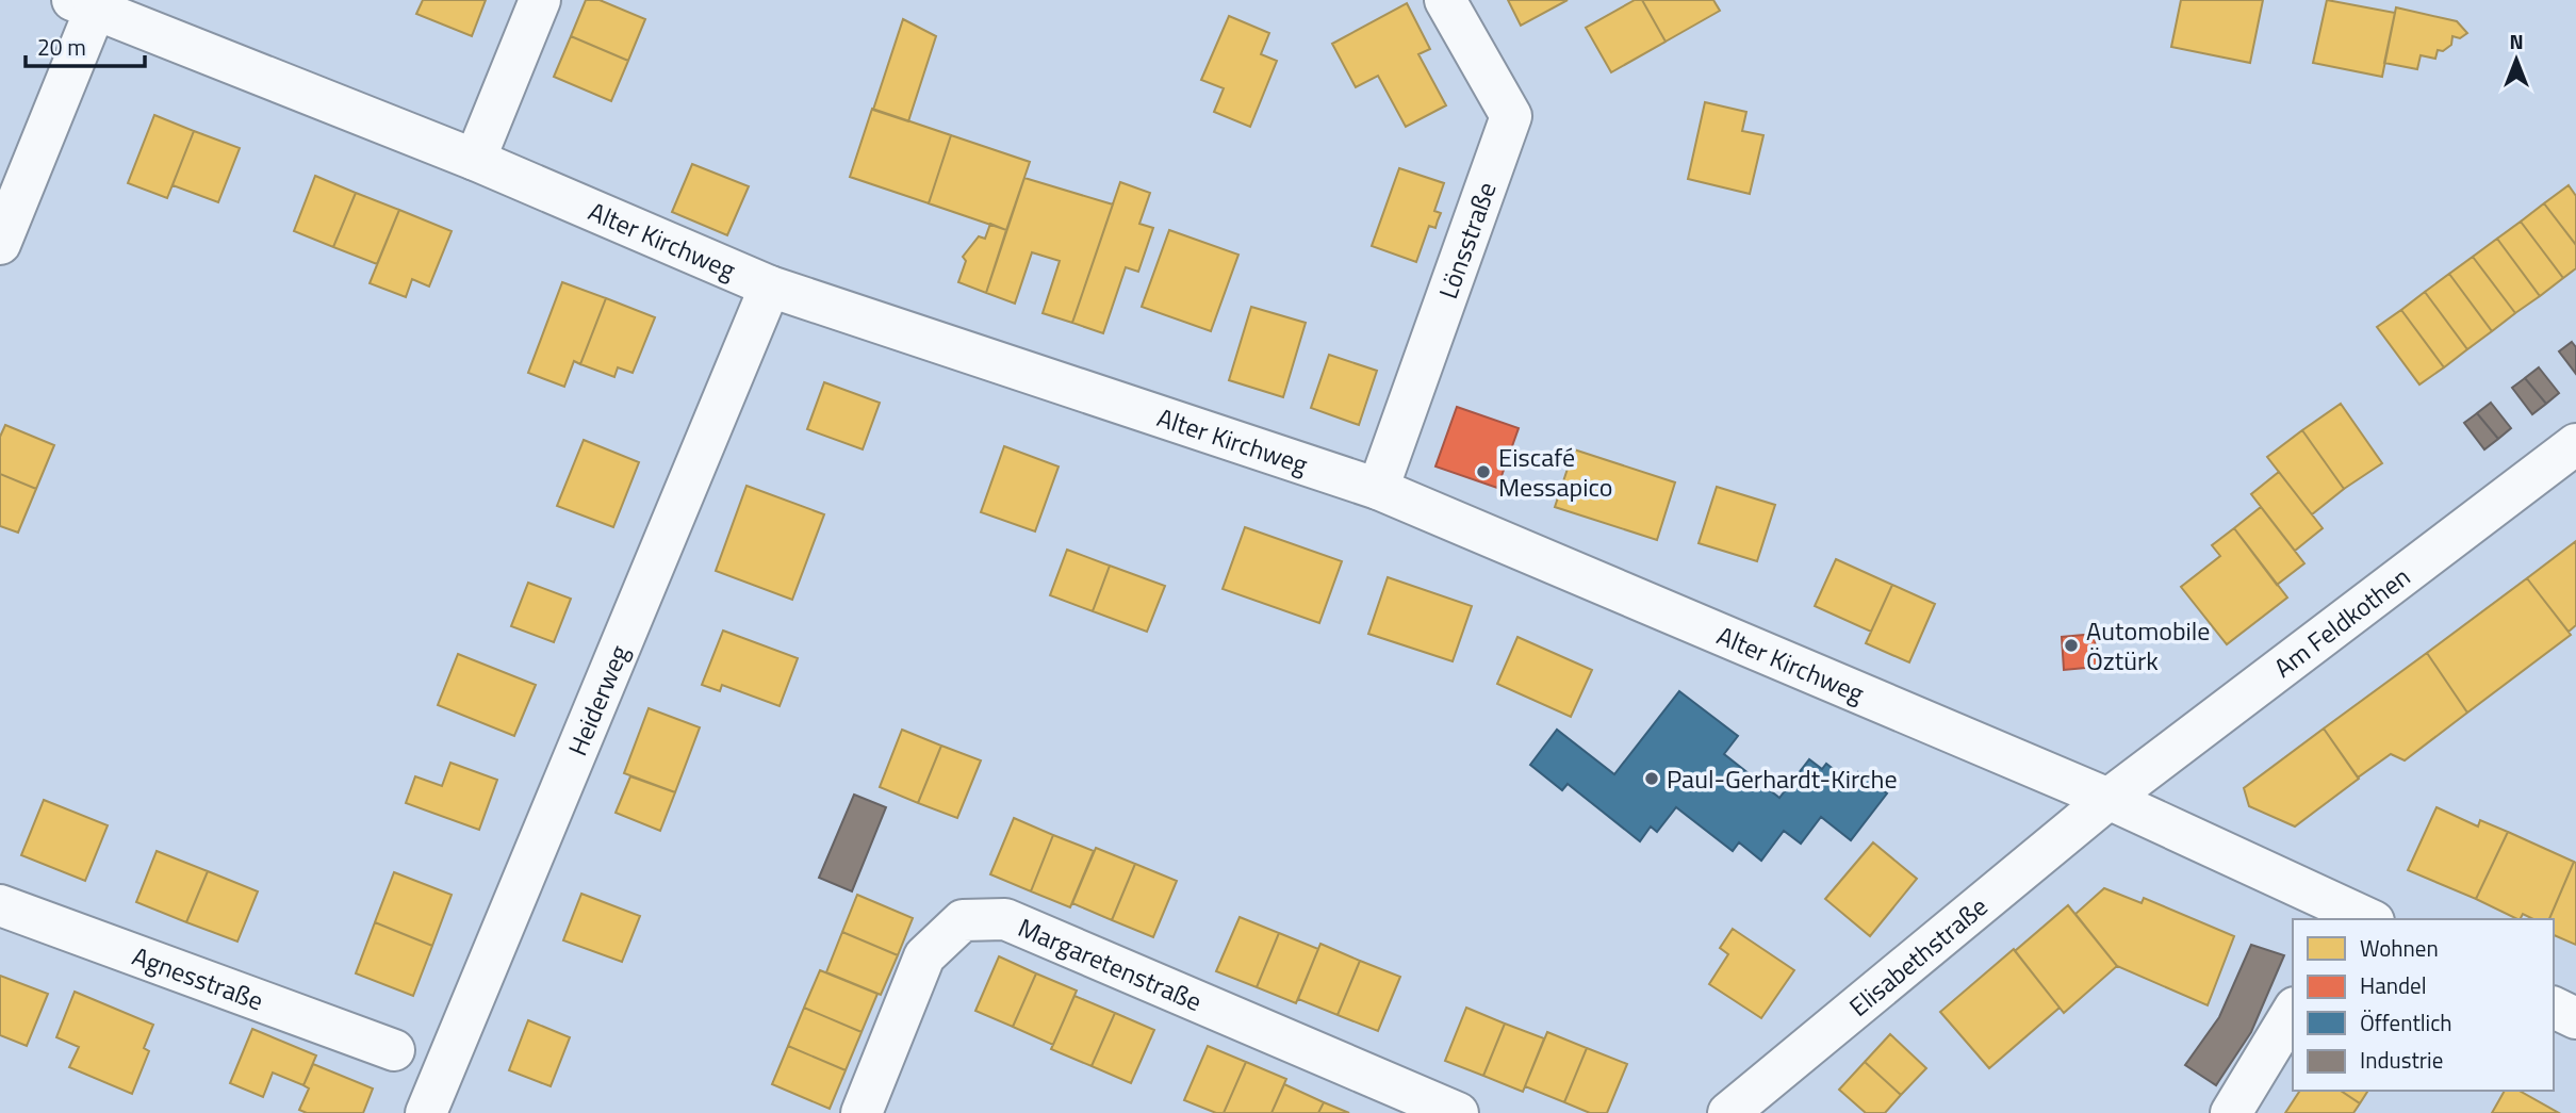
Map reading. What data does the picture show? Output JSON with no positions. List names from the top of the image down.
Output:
{
  "streets": {
    "street": [
      "Lönsstraße",
      "Alter Kirchweg",
      "Am Feldkothen",
      "Heiderweg",
      "Elisabethstraße",
      "Margaretenstraße",
      "Agnesstraße"
    ]
  },
  "crossings": [
    ["Lönsstraße", "Alter Kirchweg"],
    ["Alter Kirchweg", "Am Feldkothen"],
    ["Alter Kirchweg", "Heiderweg"],
    ["Alter Kirchweg", "Elisabethstraße"],
    ["Am Feldkothen", "Elisabethstraße"]
  ],
  "places": ["Eiscafé Messapico", "Automobile Öztürk", "Paul-Gerhardt-Kirche"],
  "legend": [
    "Wohnen",
    "Handel",
    "Öffentlich",
    "Industrie"
  ],
  "scale_bar": "20 m",
  "north": "top"
}
